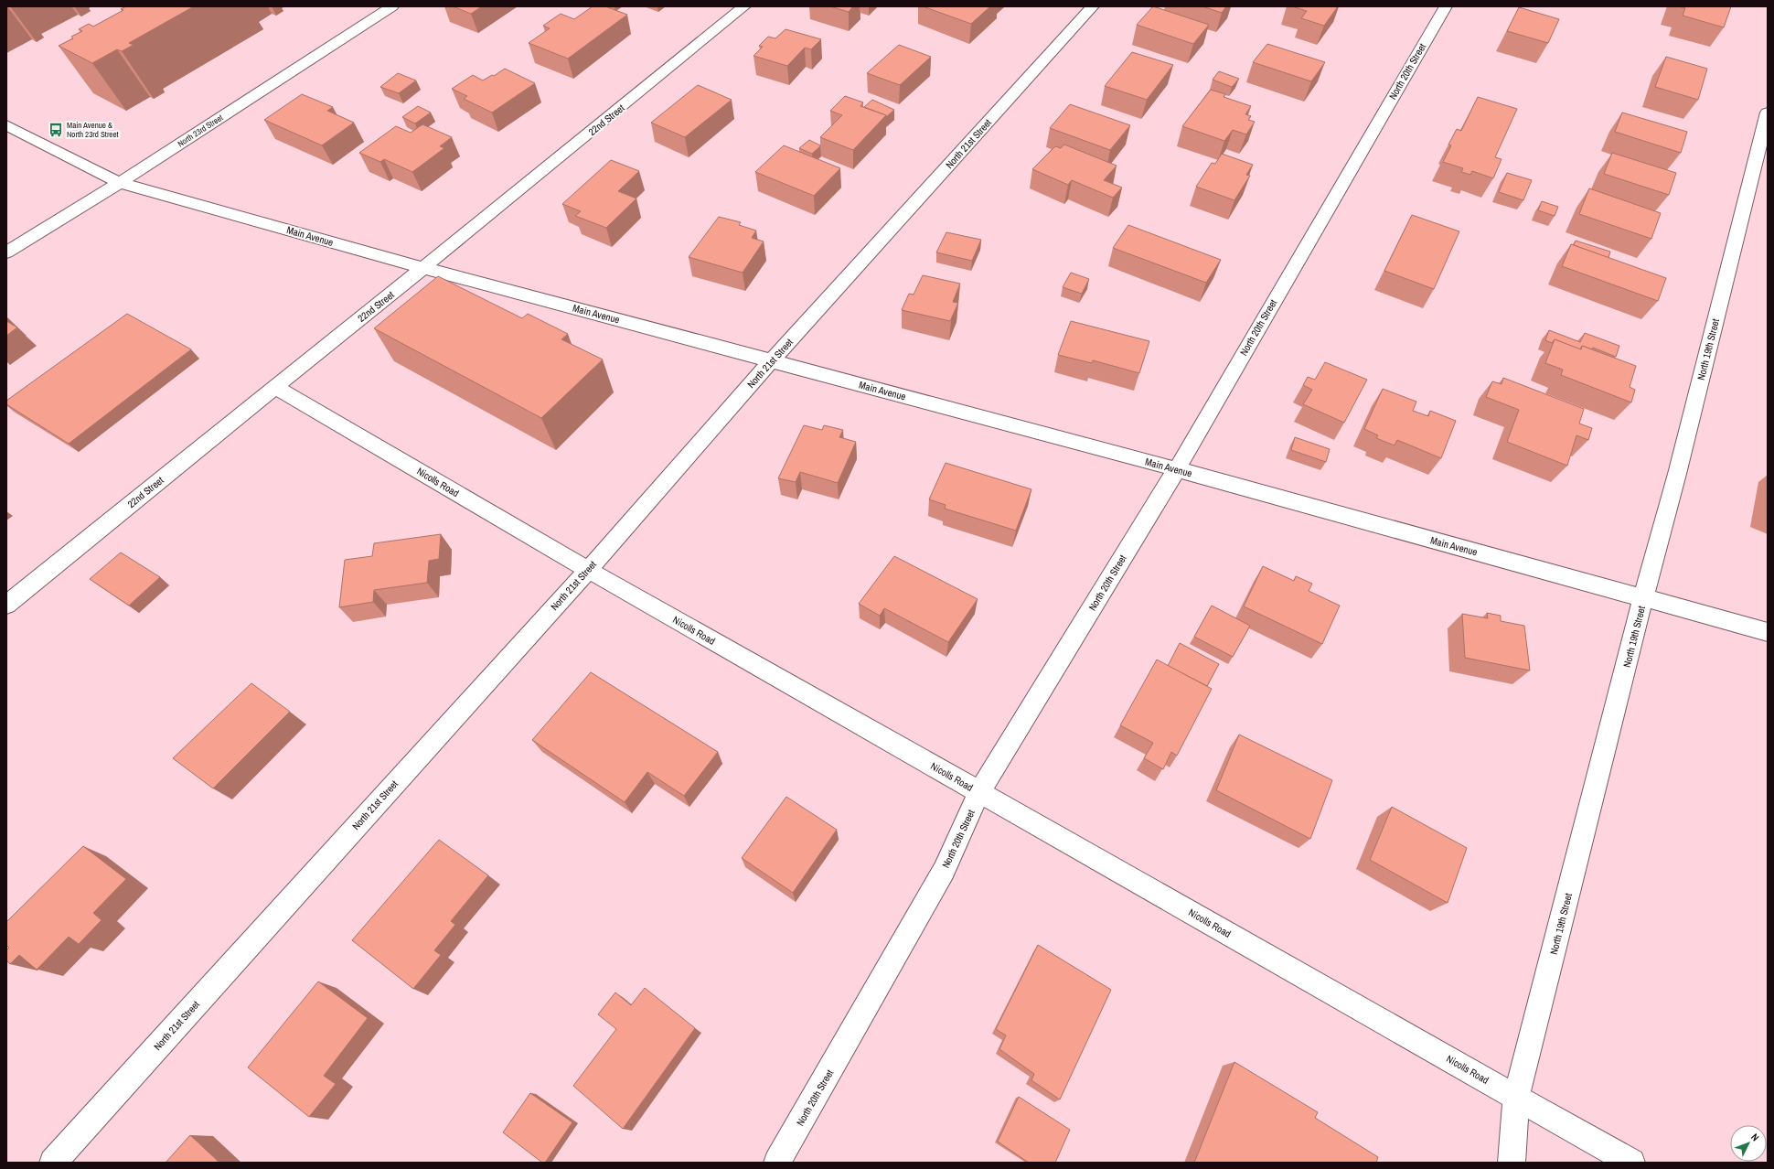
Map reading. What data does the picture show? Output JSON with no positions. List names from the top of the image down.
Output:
{
  "streets": {
    "street": [
      "North 20th Street",
      "22nd Street",
      "North 23rd Street",
      "North 21st Street",
      "Main Avenue",
      "North 19th Street",
      "Nicolls Road"
    ]
  },
  "crossings": [
    ["North 20th Street", "Main Avenue"],
    ["North 20th Street", "Nicolls Road"],
    ["22nd Street", "Main Avenue"],
    ["22nd Street", "Nicolls Road"],
    ["North 23rd Street", "Main Avenue"],
    ["North 21st Street", "Main Avenue"],
    ["North 21st Street", "Nicolls Road"],
    ["Main Avenue", "North 19th Street"],
    ["North 19th Street", "Nicolls Road"]
  ],
  "places": {
    "bus stop": ["Main Avenue & North 23rd Street"]
  },
  "north": "top right"
}
